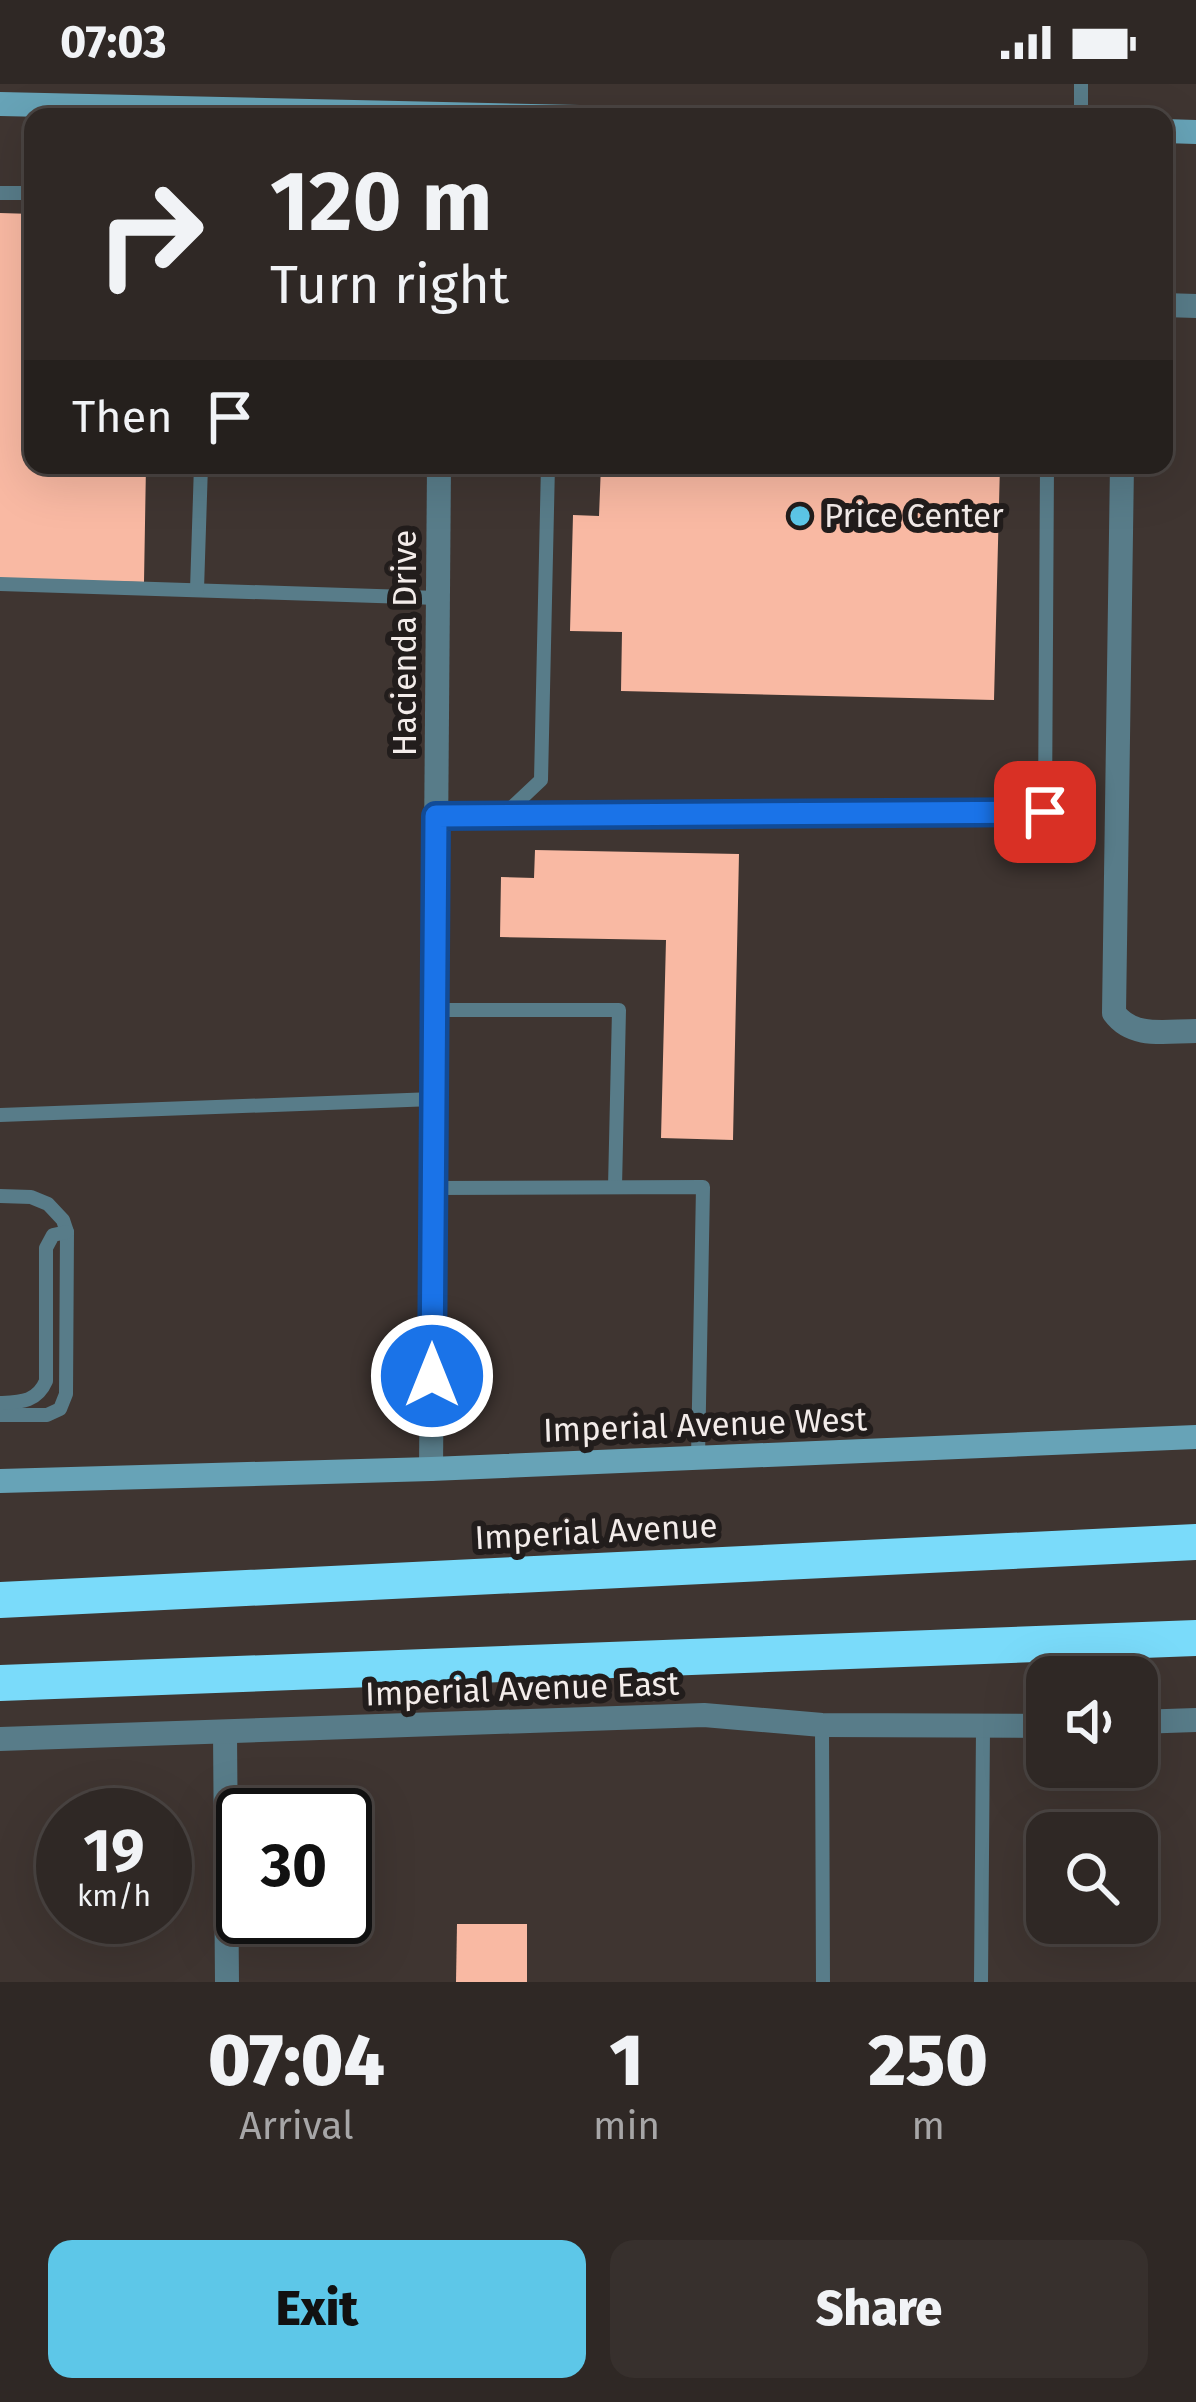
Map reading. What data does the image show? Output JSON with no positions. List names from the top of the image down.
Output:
{
  "streets": {
    "highway": ["Imperial Avenue"],
    "street": ["Hacienda Drive", "Imperial Avenue West", "Imperial Avenue East"]
  },
  "crossings": [
    ["Hacienda Drive", "Imperial Avenue West"]
  ],
  "places": ["Price Center"],
  "page": {
    "status": "07:03",
    "turn": ["120 m", "Turn right"],
    "then": "Then",
    "speed": "19 km/h",
    "limit": "30",
    "eta": [
      "07:04",
      "Arrival",
      "1",
      "min",
      "250",
      "m"
    ],
    "buttons": ["Exit", "Share"]
  }
}
